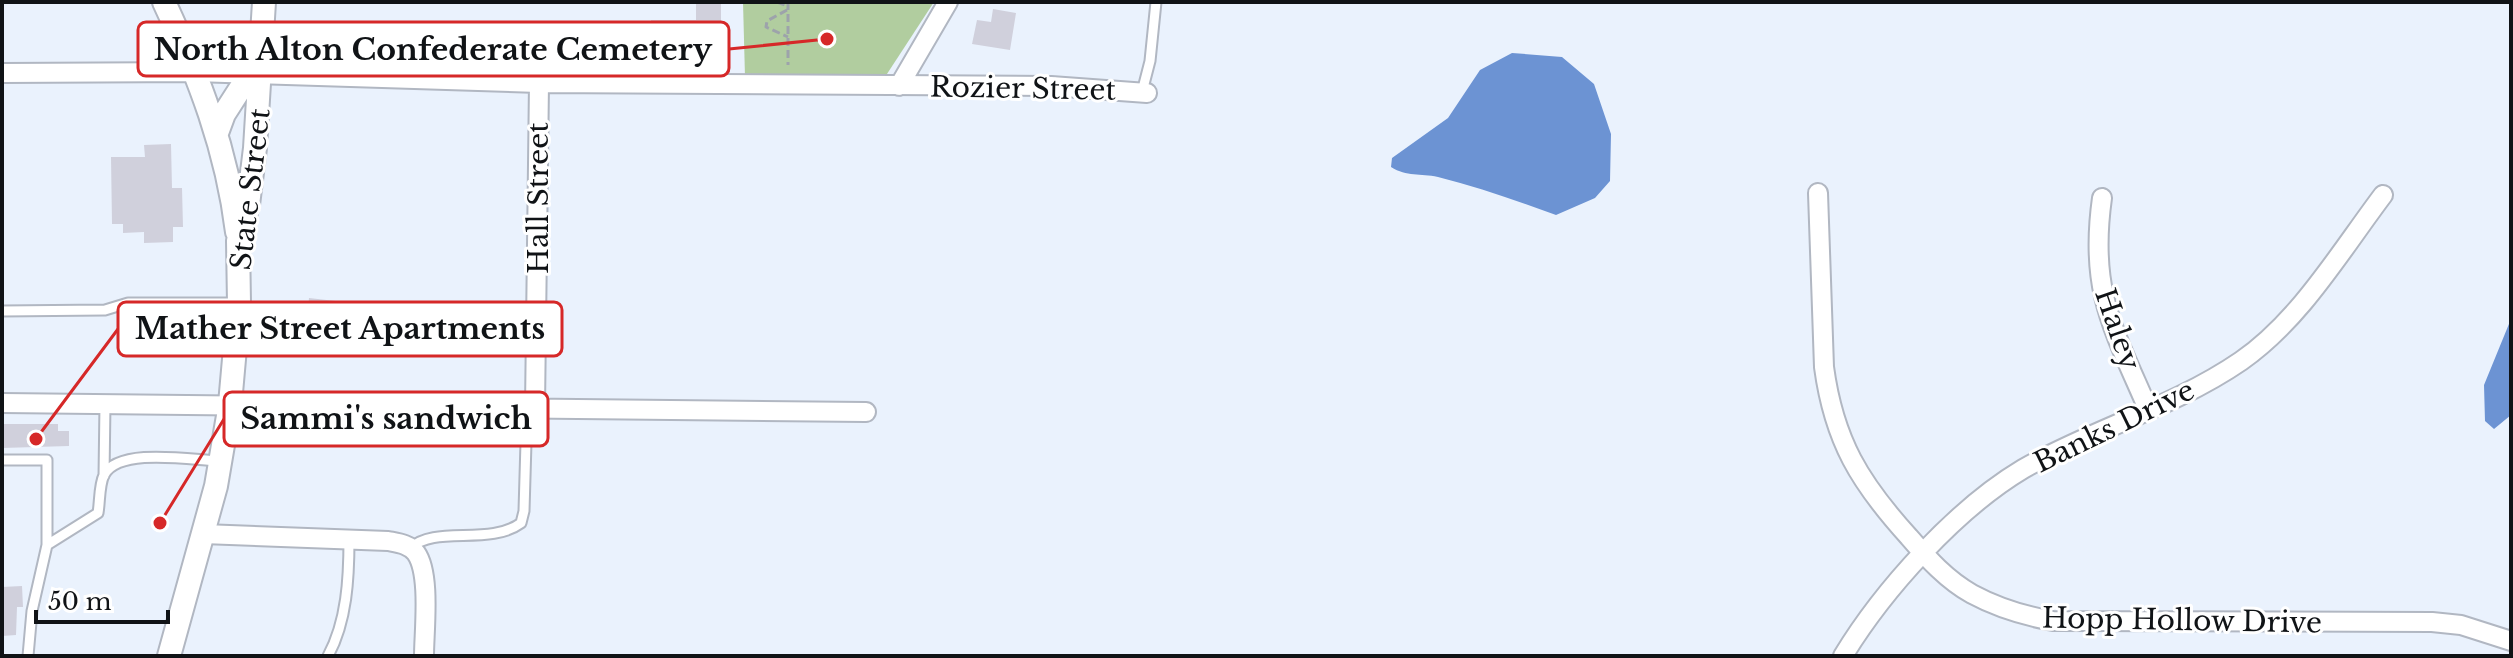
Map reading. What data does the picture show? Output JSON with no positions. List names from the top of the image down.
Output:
{
  "streets": {
    "street": [
      "Rozier Street",
      "State Street",
      "Hall Street",
      "Haley",
      "Banks Drive",
      "Hopp Hollow Drive"
    ]
  },
  "crossings": [
    ["Rozier Street", "State Street"],
    ["Rozier Street", "Hall Street"],
    ["Haley", "Banks Drive"],
    ["Banks Drive", "Hopp Hollow Drive"]
  ],
  "places": ["North Alton Confederate Cemetery", "Mather Street Apartments", "Sammi's sandwich"],
  "scale_bar": "50 m"
}
